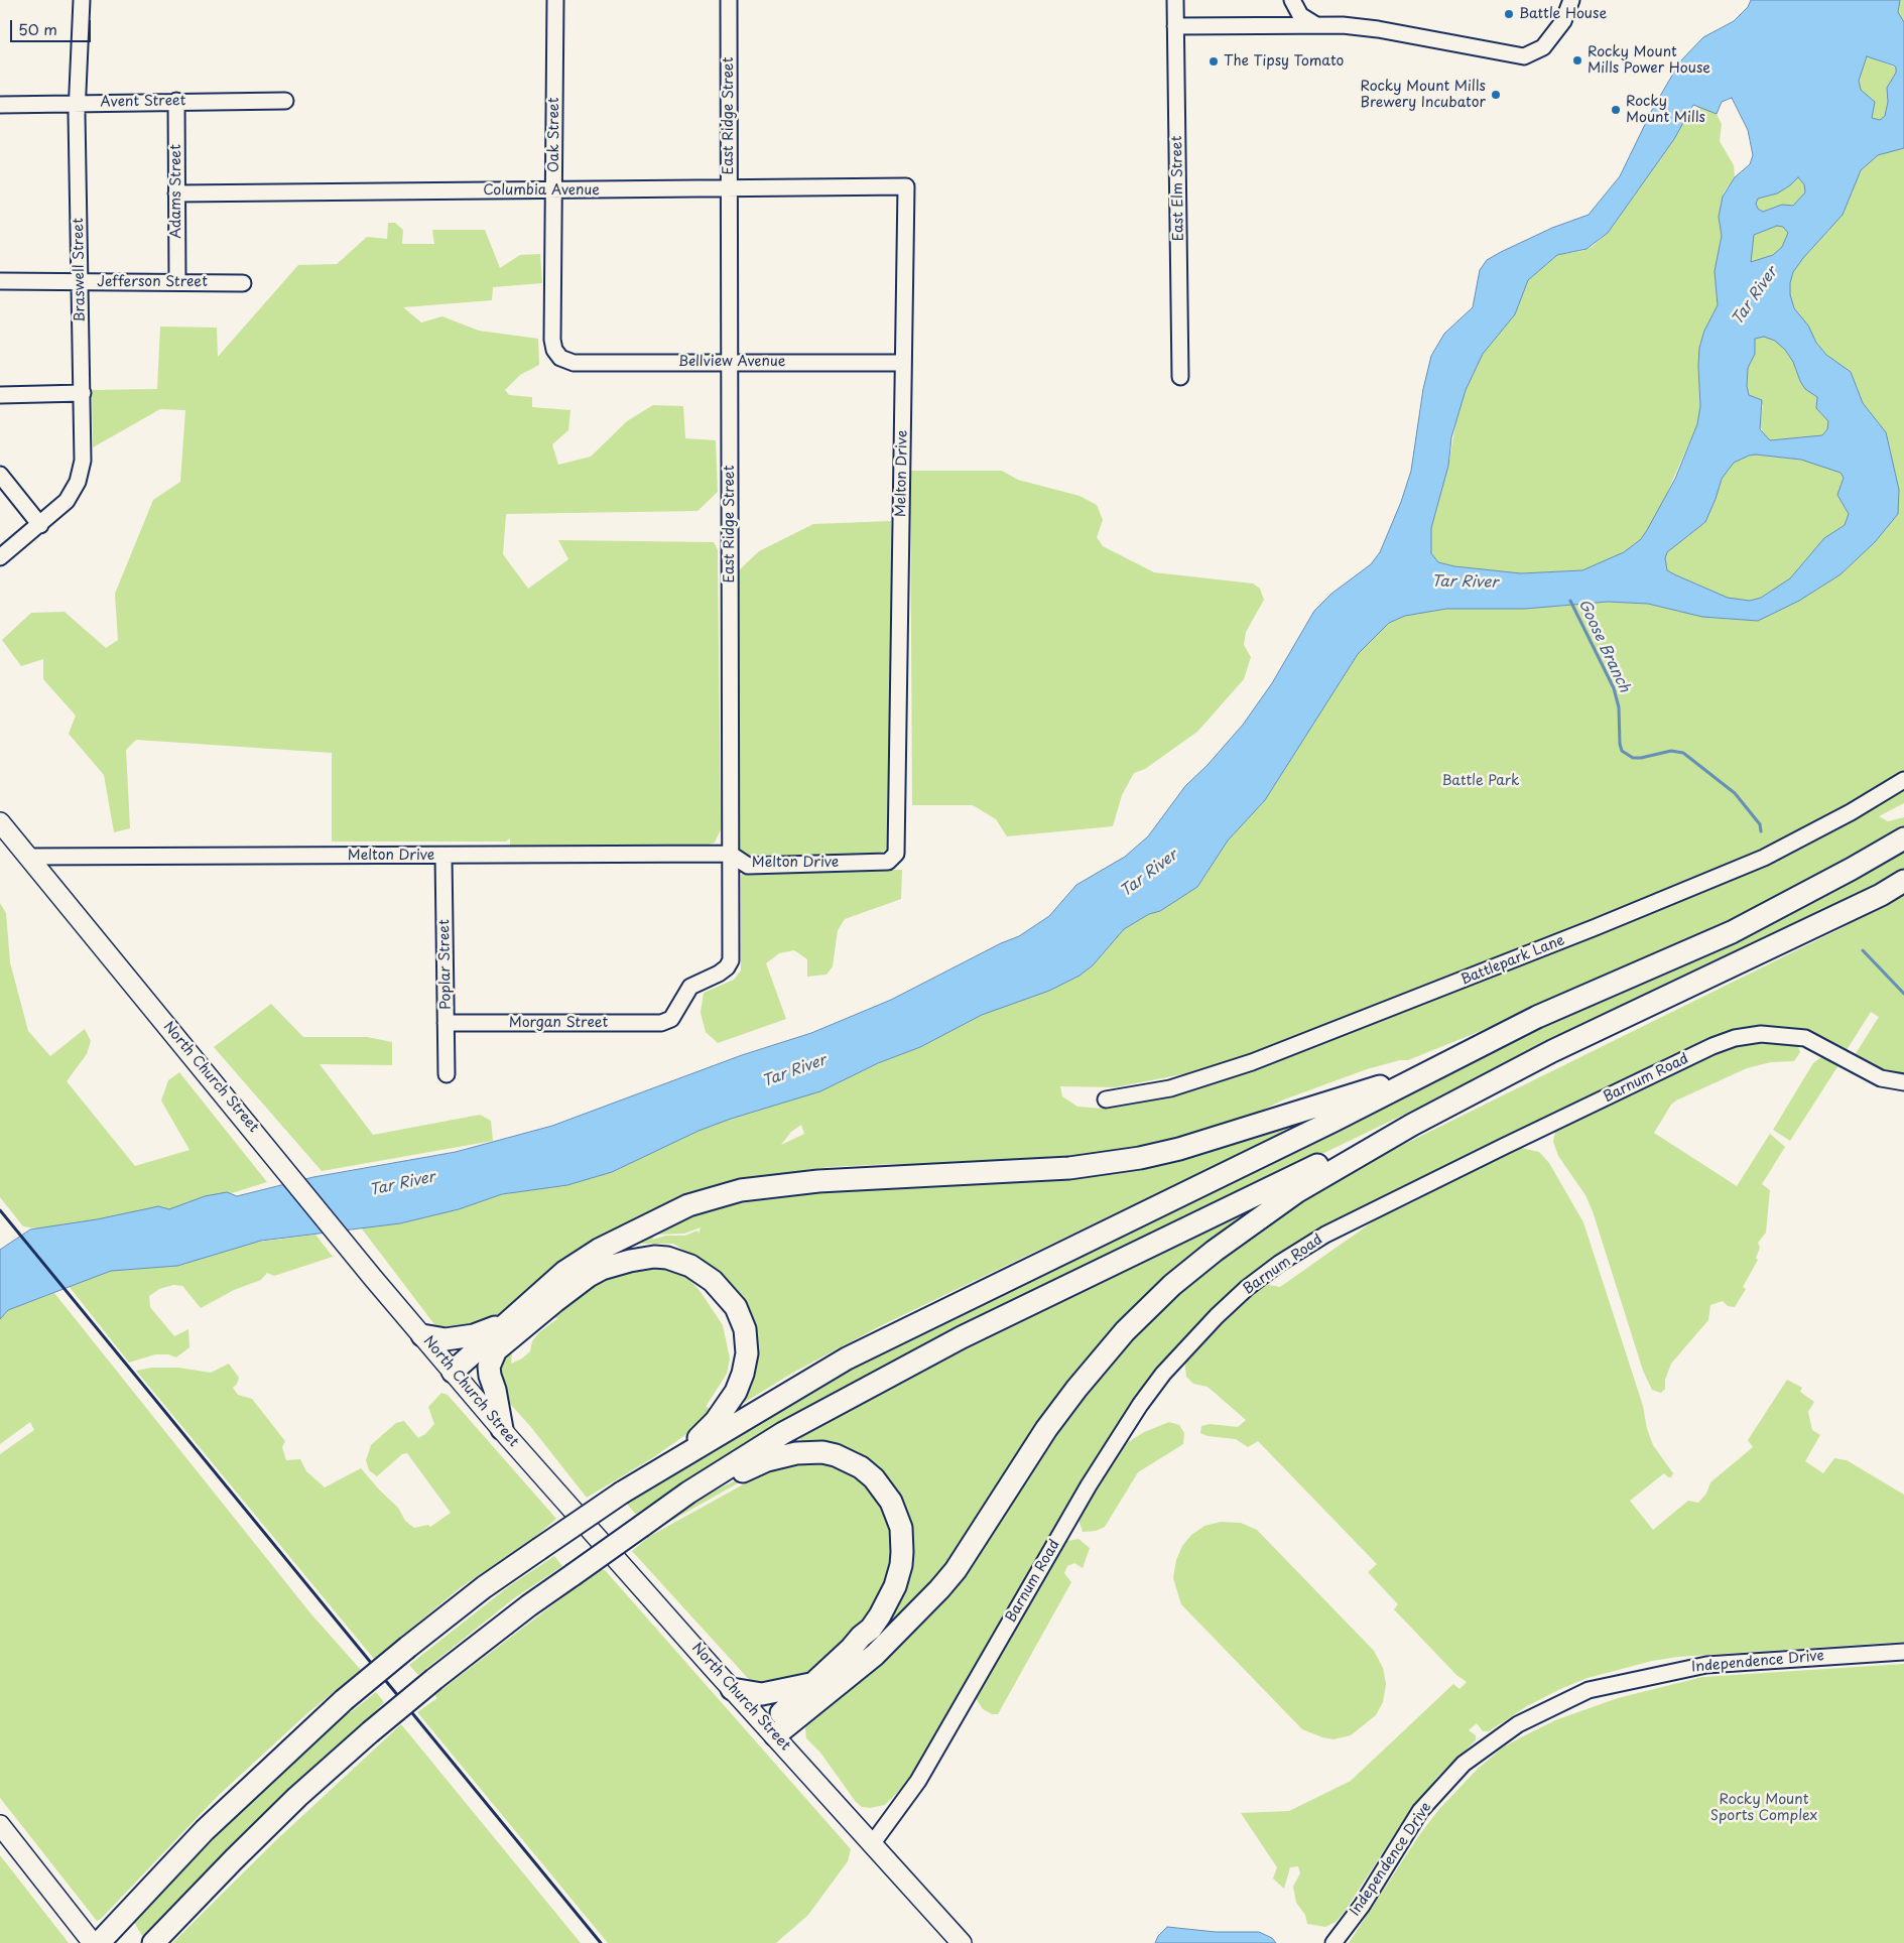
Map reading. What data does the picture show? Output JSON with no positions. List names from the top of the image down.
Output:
{
  "streets": {
    "main road": ["North Church Street"],
    "street": [
      "Avent Street",
      "East Ridge Street",
      "Oak Street",
      "East Elm Street",
      "Columbia Avenue",
      "Adams Street",
      "Braswell Street",
      "Jefferson Street",
      "Bellview Avenue",
      "Melton Drive",
      "Battlepark Lane",
      "Poplar Street",
      "Morgan Street",
      "Barnum Road",
      "Independence Drive"
    ]
  },
  "crossings": [
    ["Avent Street", "Adams Street"],
    ["Avent Street", "Braswell Street"],
    ["East Ridge Street", "Columbia Avenue"],
    ["East Ridge Street", "Bellview Avenue"],
    ["East Ridge Street", "Melton Drive"],
    ["East Ridge Street", "Morgan Street"],
    ["Oak Street", "Columbia Avenue"],
    ["Oak Street", "Bellview Avenue"],
    ["Columbia Avenue", "Adams Street"],
    ["Columbia Avenue", "Melton Drive"],
    ["Adams Street", "Jefferson Street"],
    ["Braswell Street", "Jefferson Street"],
    ["Bellview Avenue", "Melton Drive"],
    ["Melton Drive", "Poplar Street"],
    ["Melton Drive", "North Church Street"],
    ["Poplar Street", "Morgan Street"],
    ["North Church Street", "Barnum Road"]
  ],
  "water": ["Tar River", "Goose Branch"],
  "parks": ["Battle Park", "Rocky Mount Sports Complex"],
  "places": [
    "Battle House",
    "Rocky Mount Mills Power House",
    "The Tipsy Tomato",
    "Rocky Mount Mills Brewery Incubator",
    "Rocky Mount Mills"
  ],
  "scale_bar": "50 m"
}
